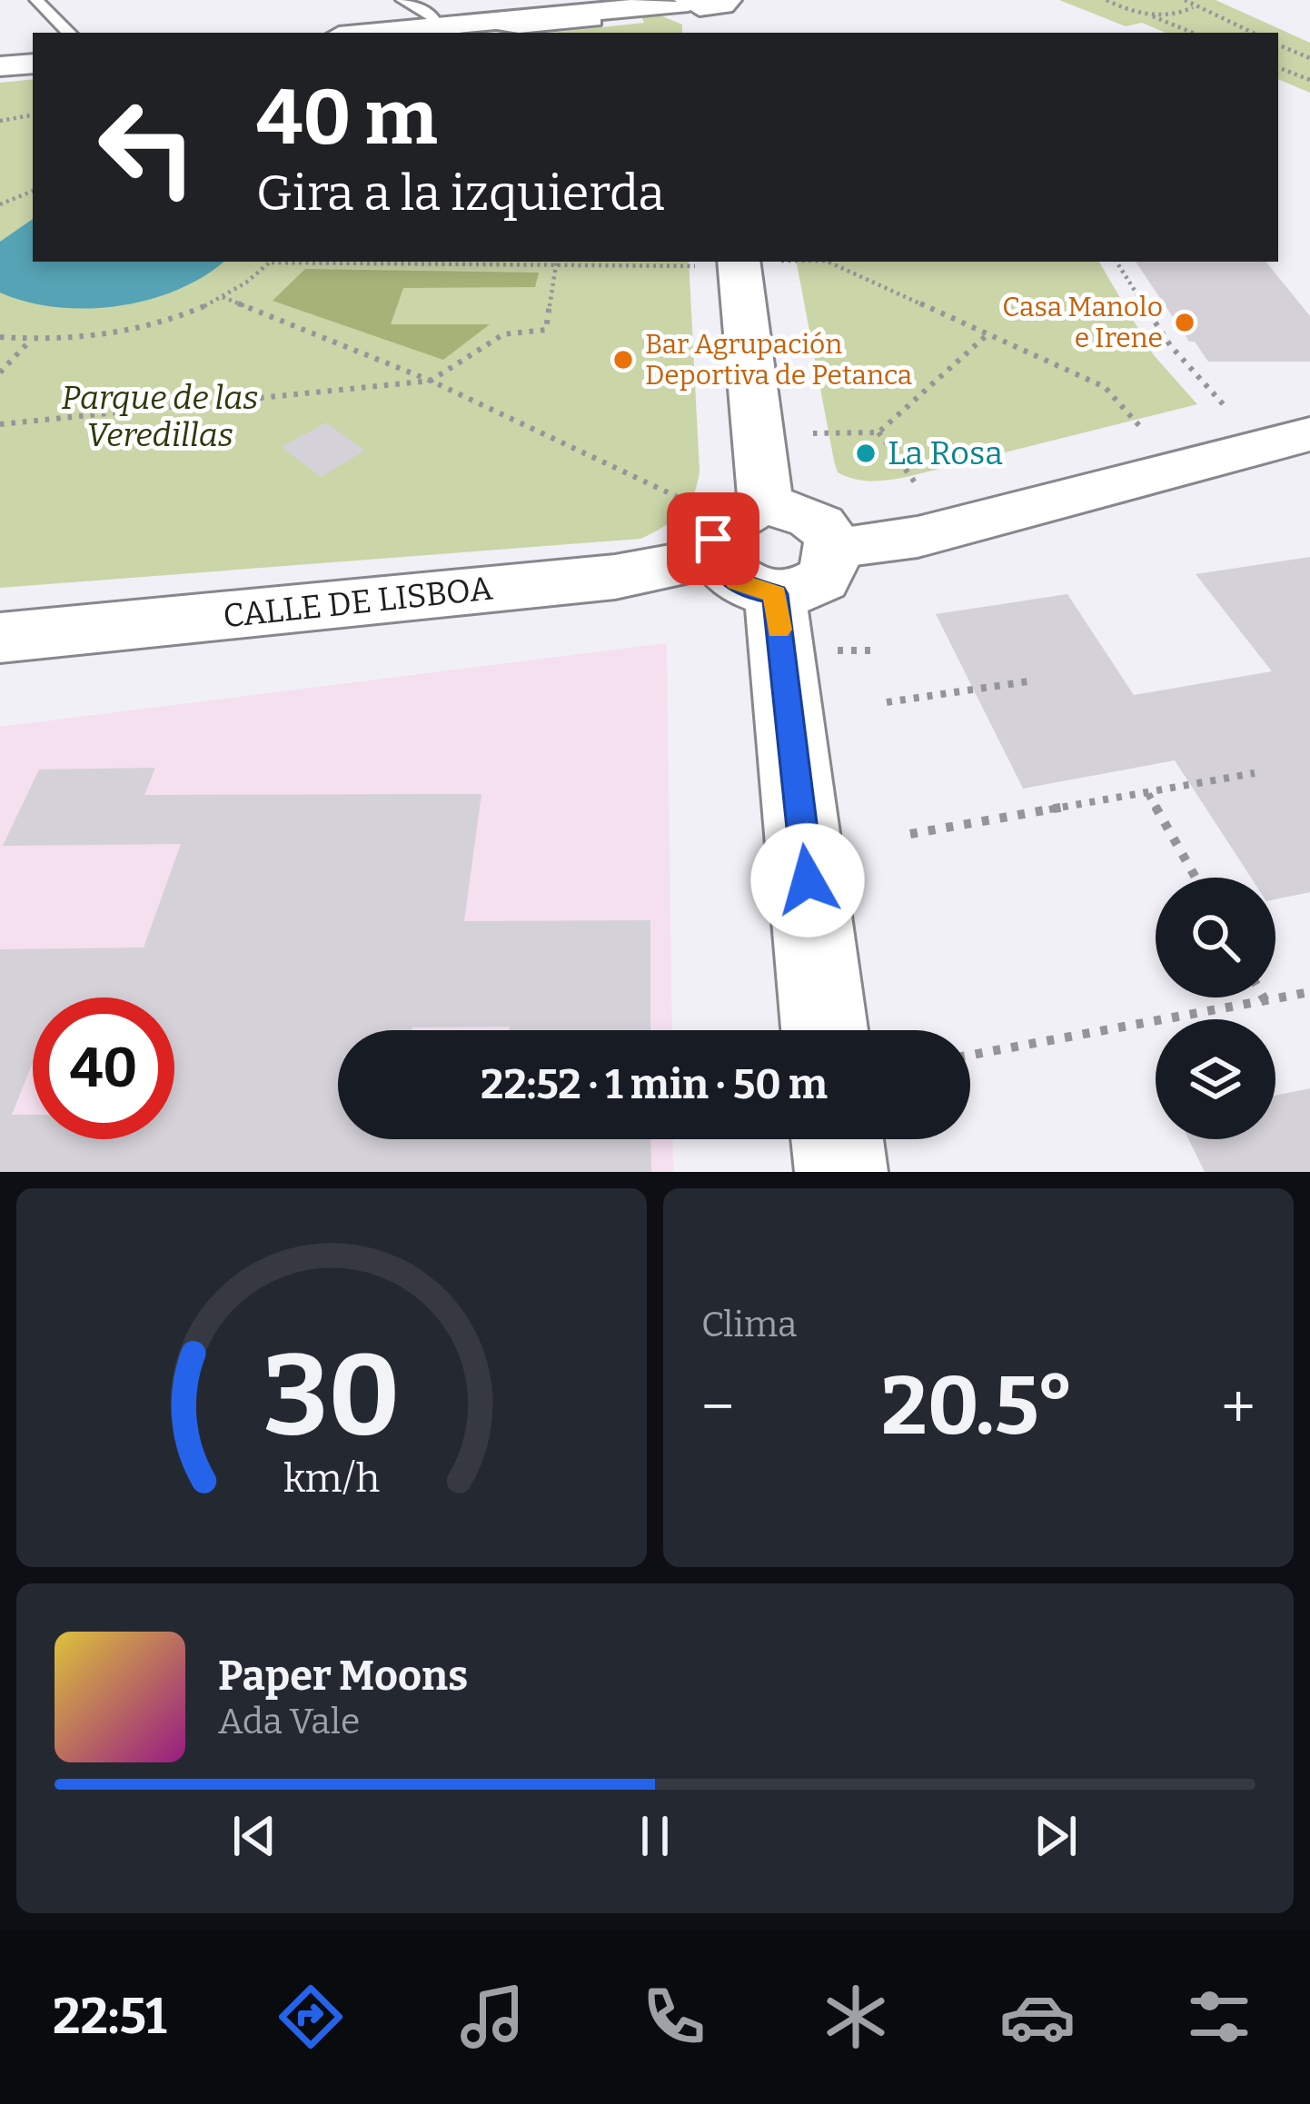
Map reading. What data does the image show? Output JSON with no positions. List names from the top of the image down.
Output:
{
  "streets": {
    "street": ["CALLE DE LISBOA"]
  },
  "parks": ["Parque de las Veredillas"],
  "places": ["Casa Manolo e Irene", "Bar Agrupación Deportiva de Petanca", "La Rosa"],
  "page": {
    "turn": ["40 m", "Gira a la izquierda"],
    "limit": "40",
    "trip": "22:52 · 1 min · 50 m",
    "tile": "Clima",
    "heat": ["−", "20.5°", "+"],
    "song": ["Paper Moons", "Ada Vale"],
    "tabs": "22:51",
    "gauge": ["30", "km/h"]
  }
}
